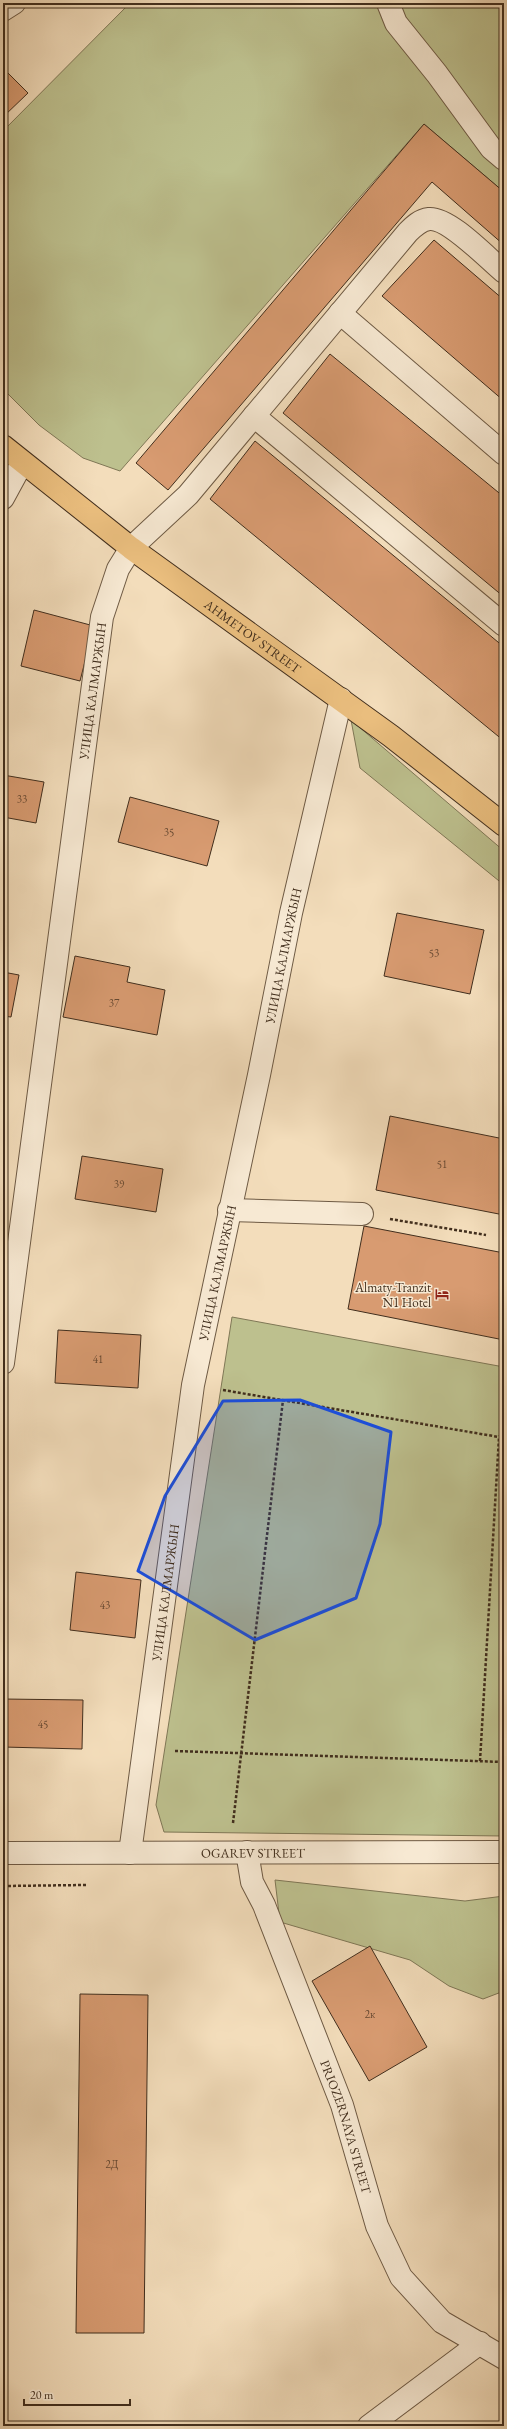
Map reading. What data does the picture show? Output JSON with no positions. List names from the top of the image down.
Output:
{
  "streets": {
    "main road": ["AHMETOV STREET"],
    "street": ["УЛИЦА КАЛМАРЖЫН", "OGAREV STREET", "PRIOZERNAYA STREET"]
  },
  "crossings": [
    ["AHMETOV STREET", "УЛИЦА КАЛМАРЖЫН"],
    ["УЛИЦА КАЛМАРЖЫН", "OGAREV STREET"],
    ["OGAREV STREET", "PRIOZERNAYA STREET"]
  ],
  "places": {
    "hotel": ["Almaty-Tranzit N1 Hotel"]
  },
  "house_numbers": [
    "33",
    "35",
    "53",
    "37",
    "51",
    "39",
    "41",
    "43",
    "45",
    "2к",
    "2Д"
  ],
  "scale_bar": "20 m"
}
